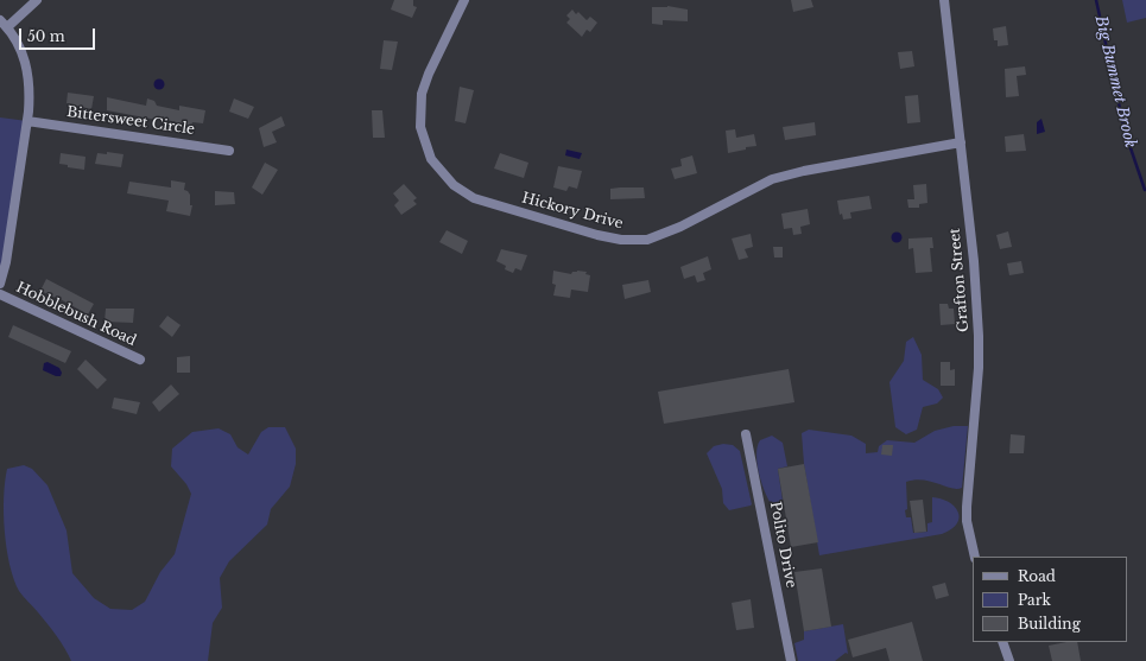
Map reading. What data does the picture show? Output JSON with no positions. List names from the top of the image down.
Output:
{
  "streets": {
    "street": [
      "Bittersweet Circle",
      "Hickory Drive",
      "Grafton Street",
      "Hobblebush Road",
      "Polito Drive"
    ]
  },
  "crossings": [
    ["Hickory Drive", "Grafton Street"]
  ],
  "water": ["Big Bummet Brook"],
  "legend": ["Road", "Park", "Building"],
  "scale_bar": "50 m"
}
